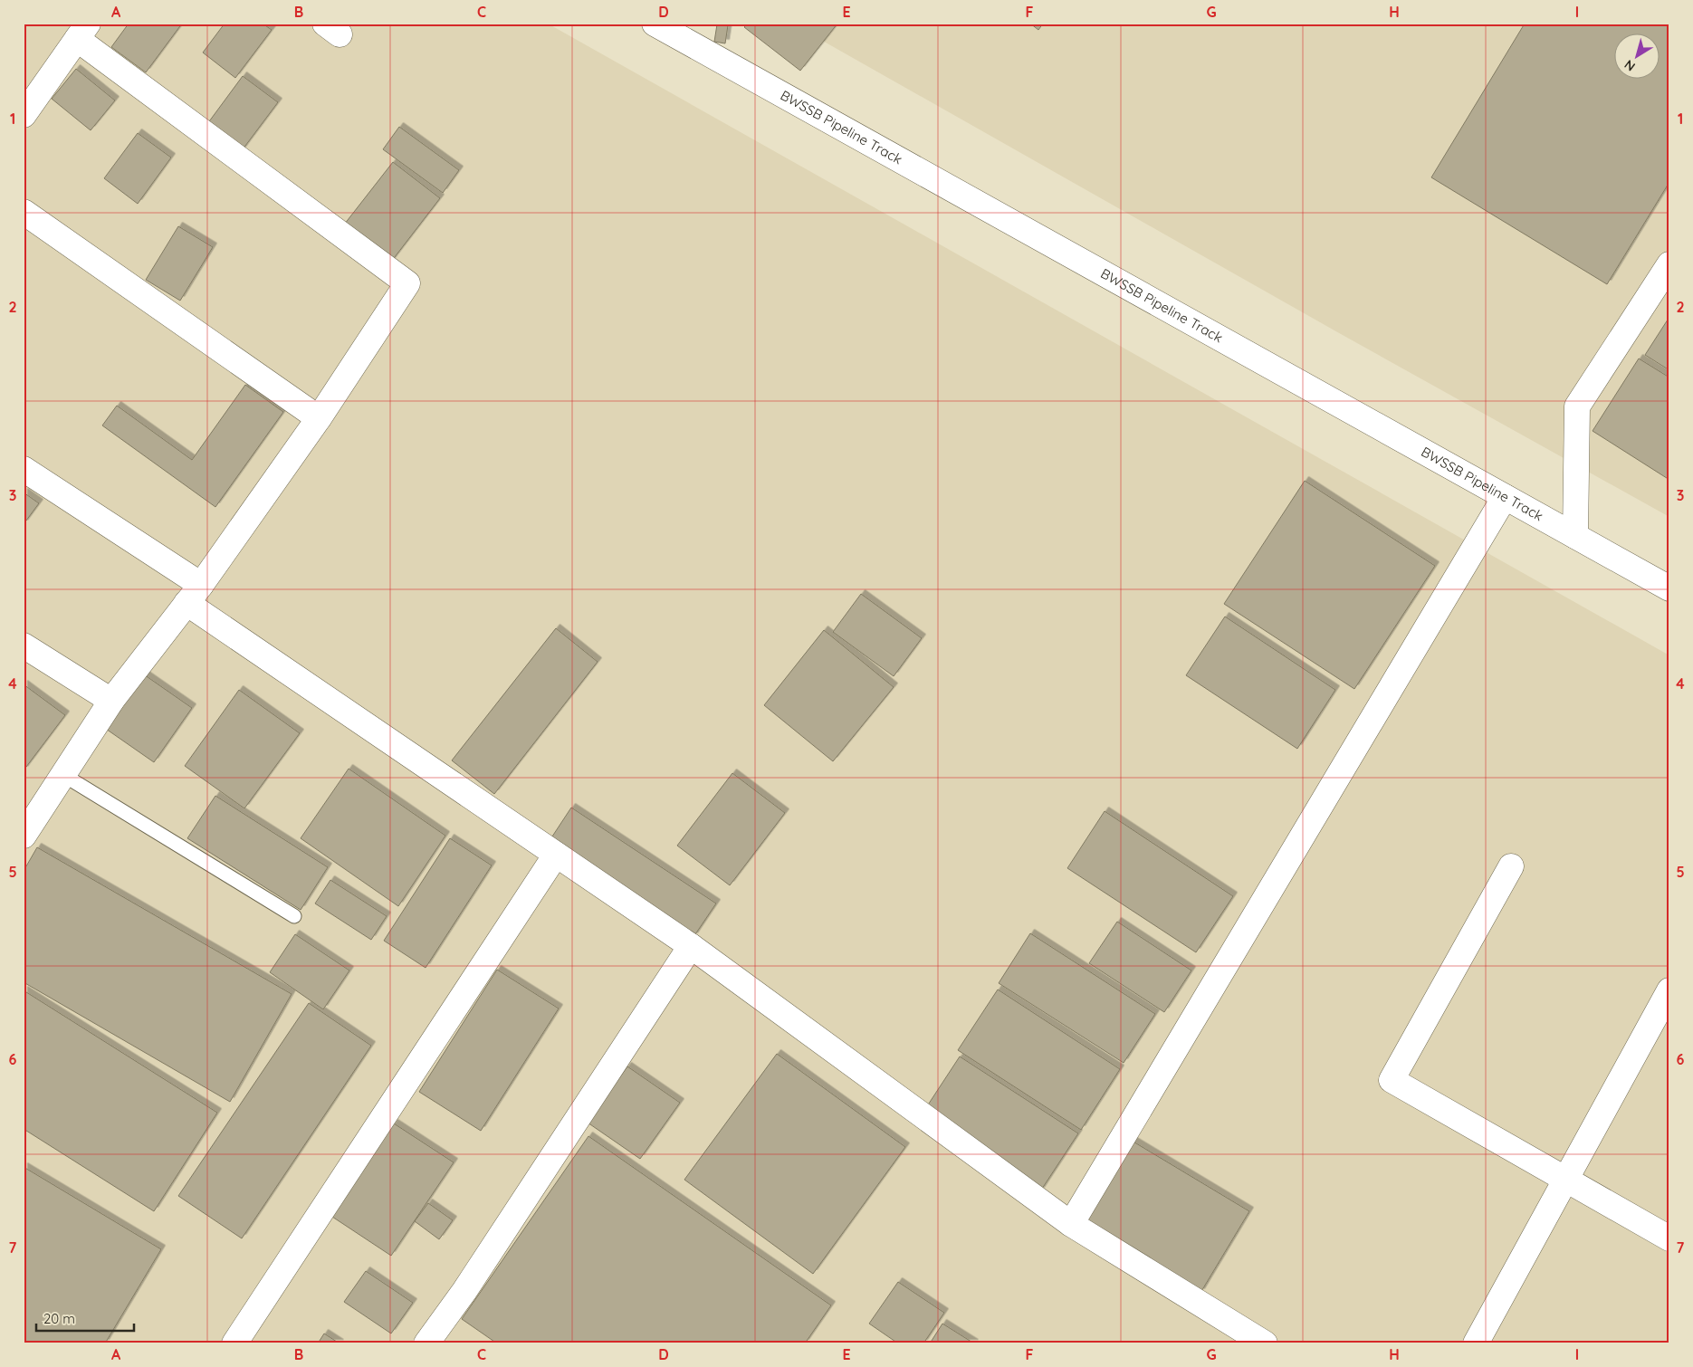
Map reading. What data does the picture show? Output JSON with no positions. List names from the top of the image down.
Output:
{
  "streets": {
    "street": ["BWSSB Pipeline Track"]
  },
  "scale_bar": "20 m",
  "north": "bottom left",
  "grid": {
    "columns": [
      "A",
      "B",
      "C",
      "D",
      "E",
      "F",
      "G",
      "H",
      "I"
    ],
    "rows": [
      "1",
      "2",
      "3",
      "4",
      "5",
      "6",
      "7"
    ]
  }
}
